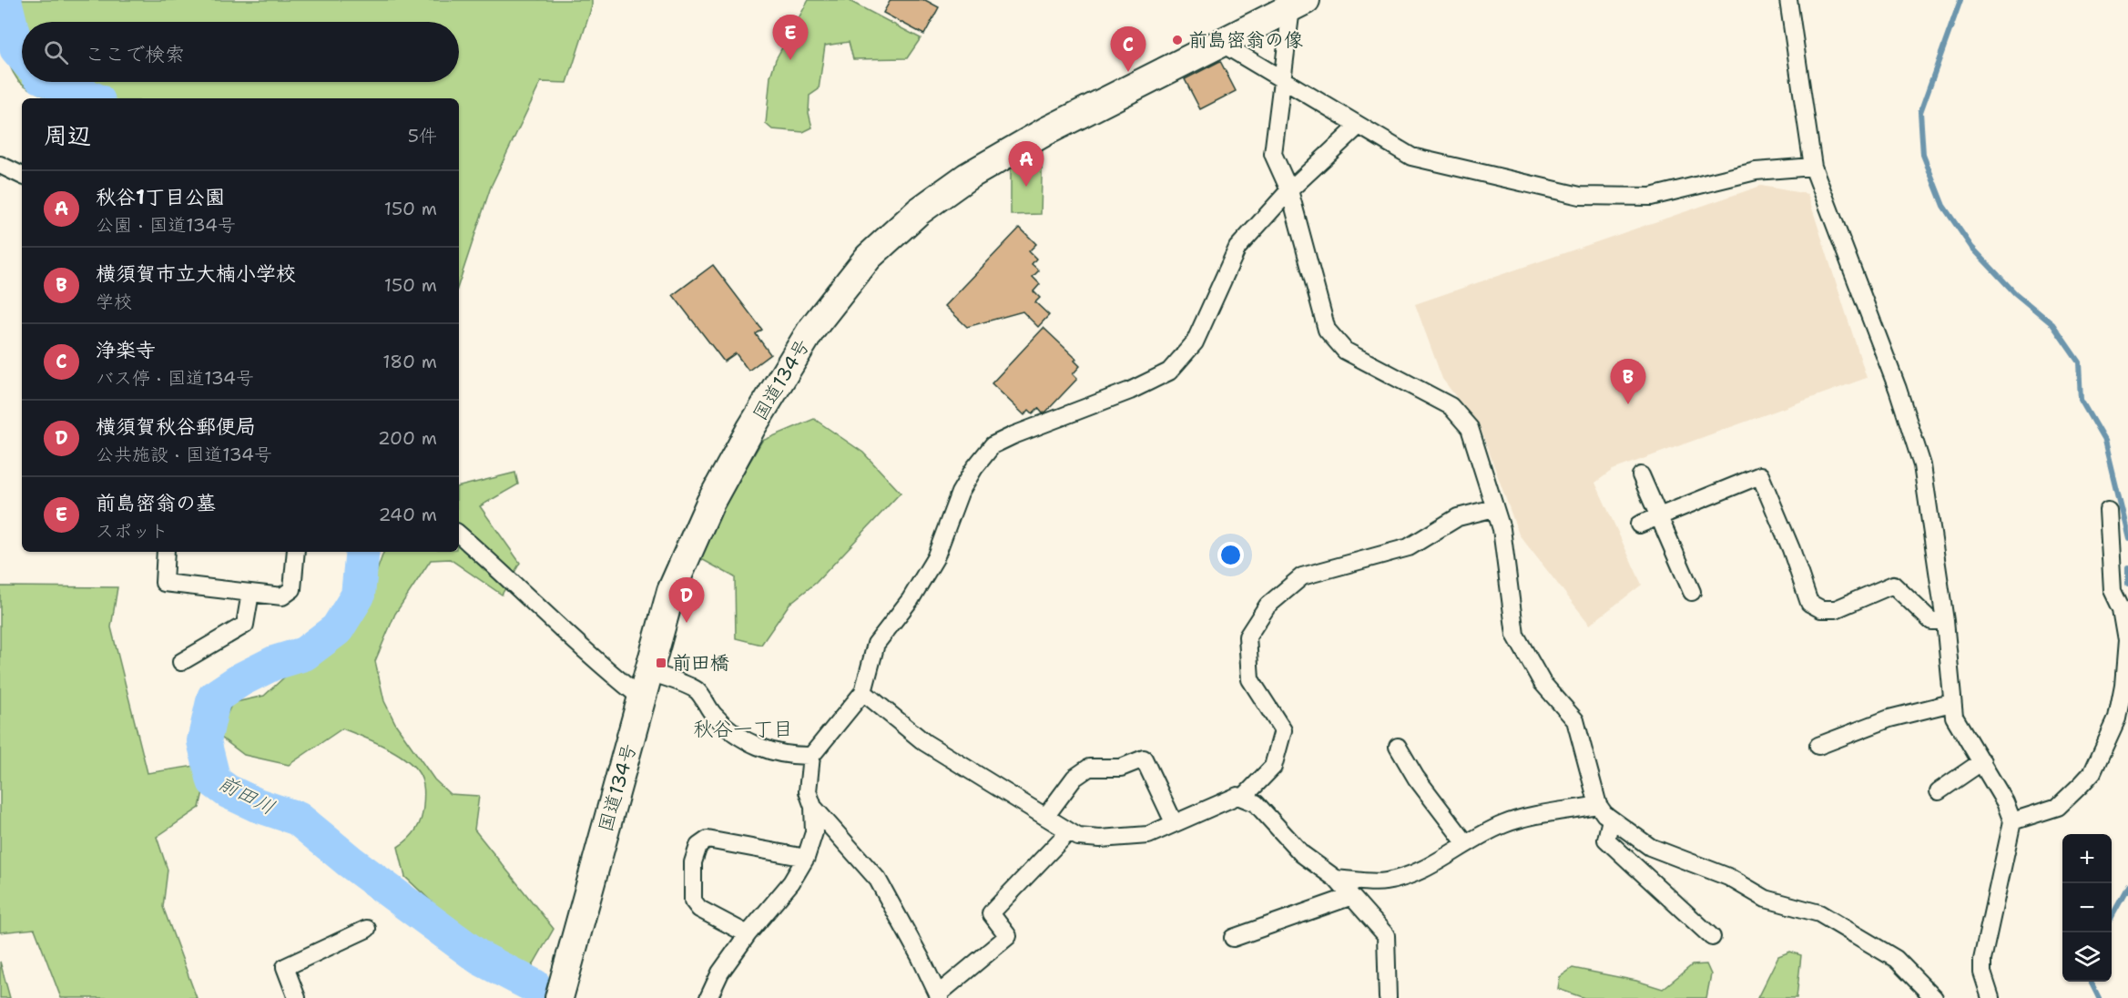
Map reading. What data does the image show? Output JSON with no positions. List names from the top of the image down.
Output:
{
  "streets": {
    "highway": ["国道134号"]
  },
  "districts": ["秋谷一丁目"],
  "water": ["前田川"],
  "places": {
    "other": ["前島密翁の像"],
    "transit": ["前田橋"]
  },
  "page": {
    "pins": [
      "E",
      "C",
      "A",
      "B",
      "D"
    ],
    "search": "ここで検索",
    "heading": ["周辺", "5件"],
    "list": [
      {
        "mark": "A",
        "name": "秋谷1丁目公園",
        "note": "公園 · 国道134号",
        "value": "150 m"
      },
      {
        "mark": "B",
        "name": "横須賀市立大楠小学校",
        "note": "学校",
        "value": "150 m"
      },
      {
        "mark": "C",
        "name": "浄楽寺",
        "note": "バス停 · 国道134号",
        "value": "180 m"
      },
      {
        "mark": "D",
        "name": "横須賀秋谷郵便局",
        "note": "公共施設 · 国道134号",
        "value": "200 m"
      },
      {
        "mark": "E",
        "name": "前島密翁の墓",
        "note": "スポット",
        "value": "240 m"
      }
    ],
    "map_buttons": ["+", "−"]
  }
}
